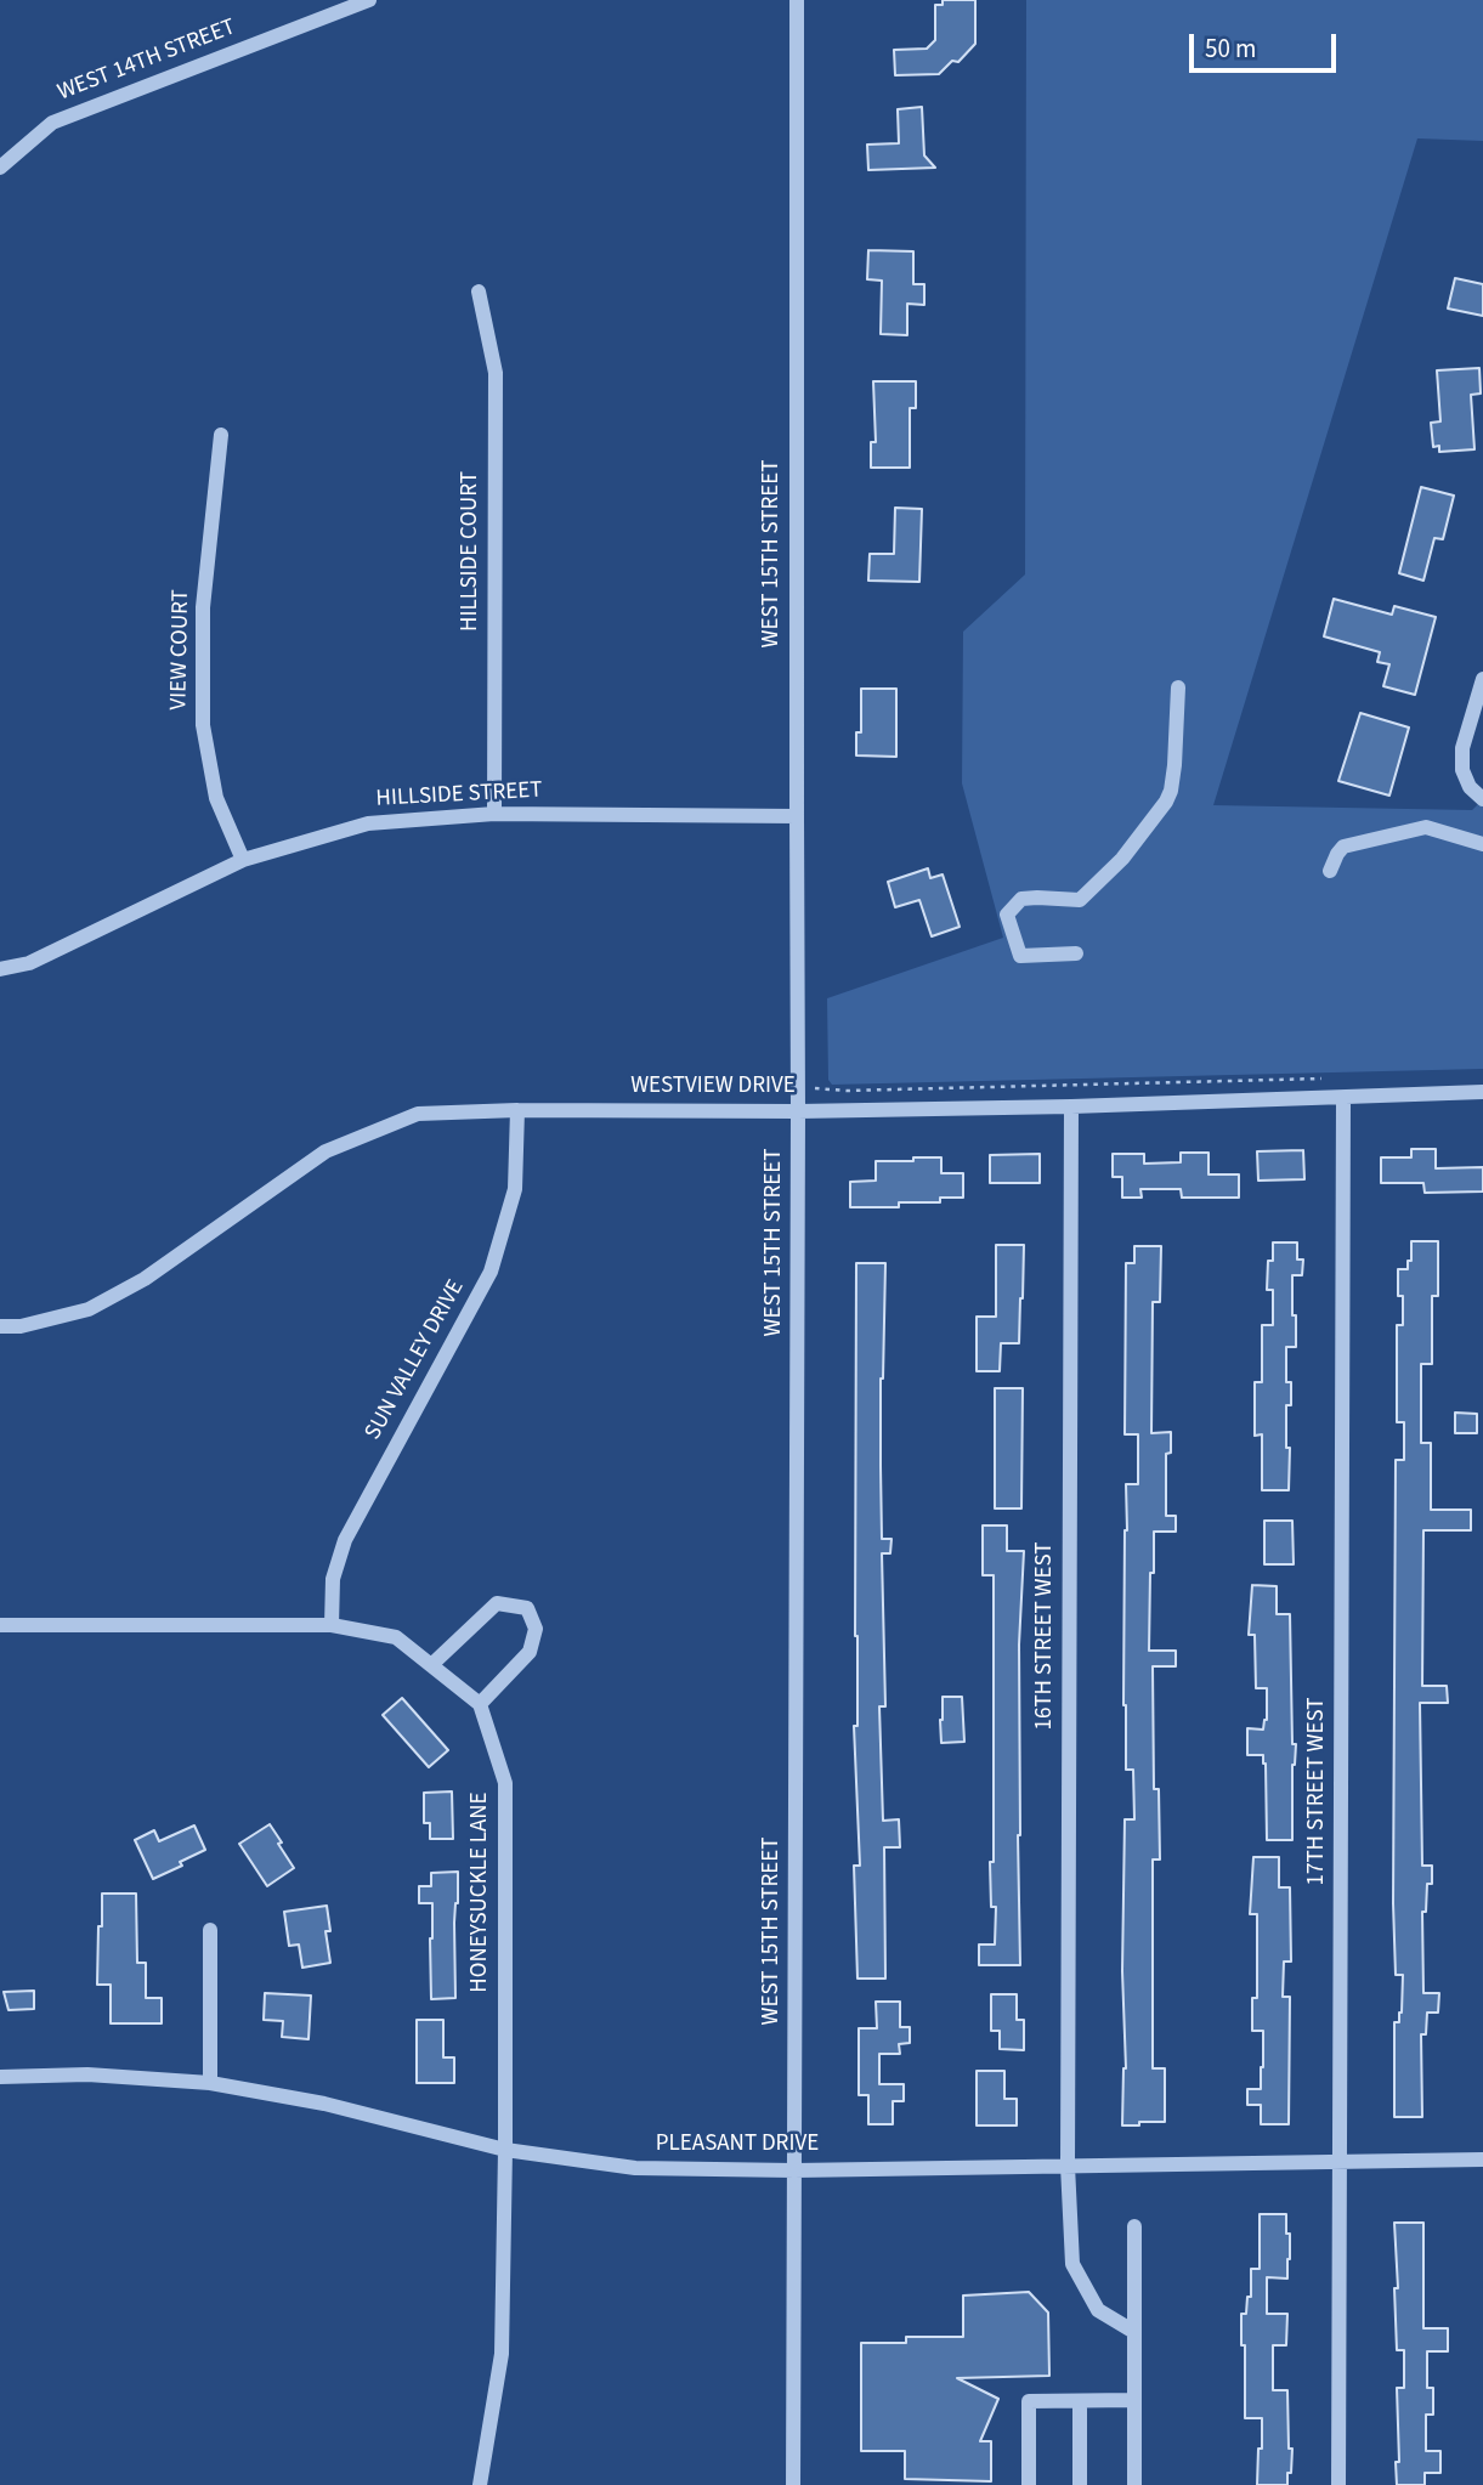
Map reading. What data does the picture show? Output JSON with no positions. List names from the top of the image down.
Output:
{
  "streets": {
    "street": [
      "WEST 14TH STREET",
      "HILLSIDE COURT",
      "WEST 15TH STREET",
      "VIEW COURT",
      "HILLSIDE STREET",
      "WESTVIEW DRIVE",
      "SUN VALLEY DRIVE",
      "16TH STREET WEST",
      "17TH STREET WEST",
      "HONEYSUCKLE LANE",
      "PLEASANT DRIVE"
    ]
  },
  "crossings": [
    ["HILLSIDE COURT", "HILLSIDE STREET"],
    ["WEST 15TH STREET", "HILLSIDE STREET"],
    ["WEST 15TH STREET", "WESTVIEW DRIVE"],
    ["WEST 15TH STREET", "PLEASANT DRIVE"],
    ["VIEW COURT", "HILLSIDE STREET"],
    ["WESTVIEW DRIVE", "SUN VALLEY DRIVE"],
    ["WESTVIEW DRIVE", "16TH STREET WEST"],
    ["WESTVIEW DRIVE", "17TH STREET WEST"],
    ["16TH STREET WEST", "PLEASANT DRIVE"],
    ["17TH STREET WEST", "PLEASANT DRIVE"],
    ["HONEYSUCKLE LANE", "PLEASANT DRIVE"]
  ],
  "scale_bar": "50 m"
}
